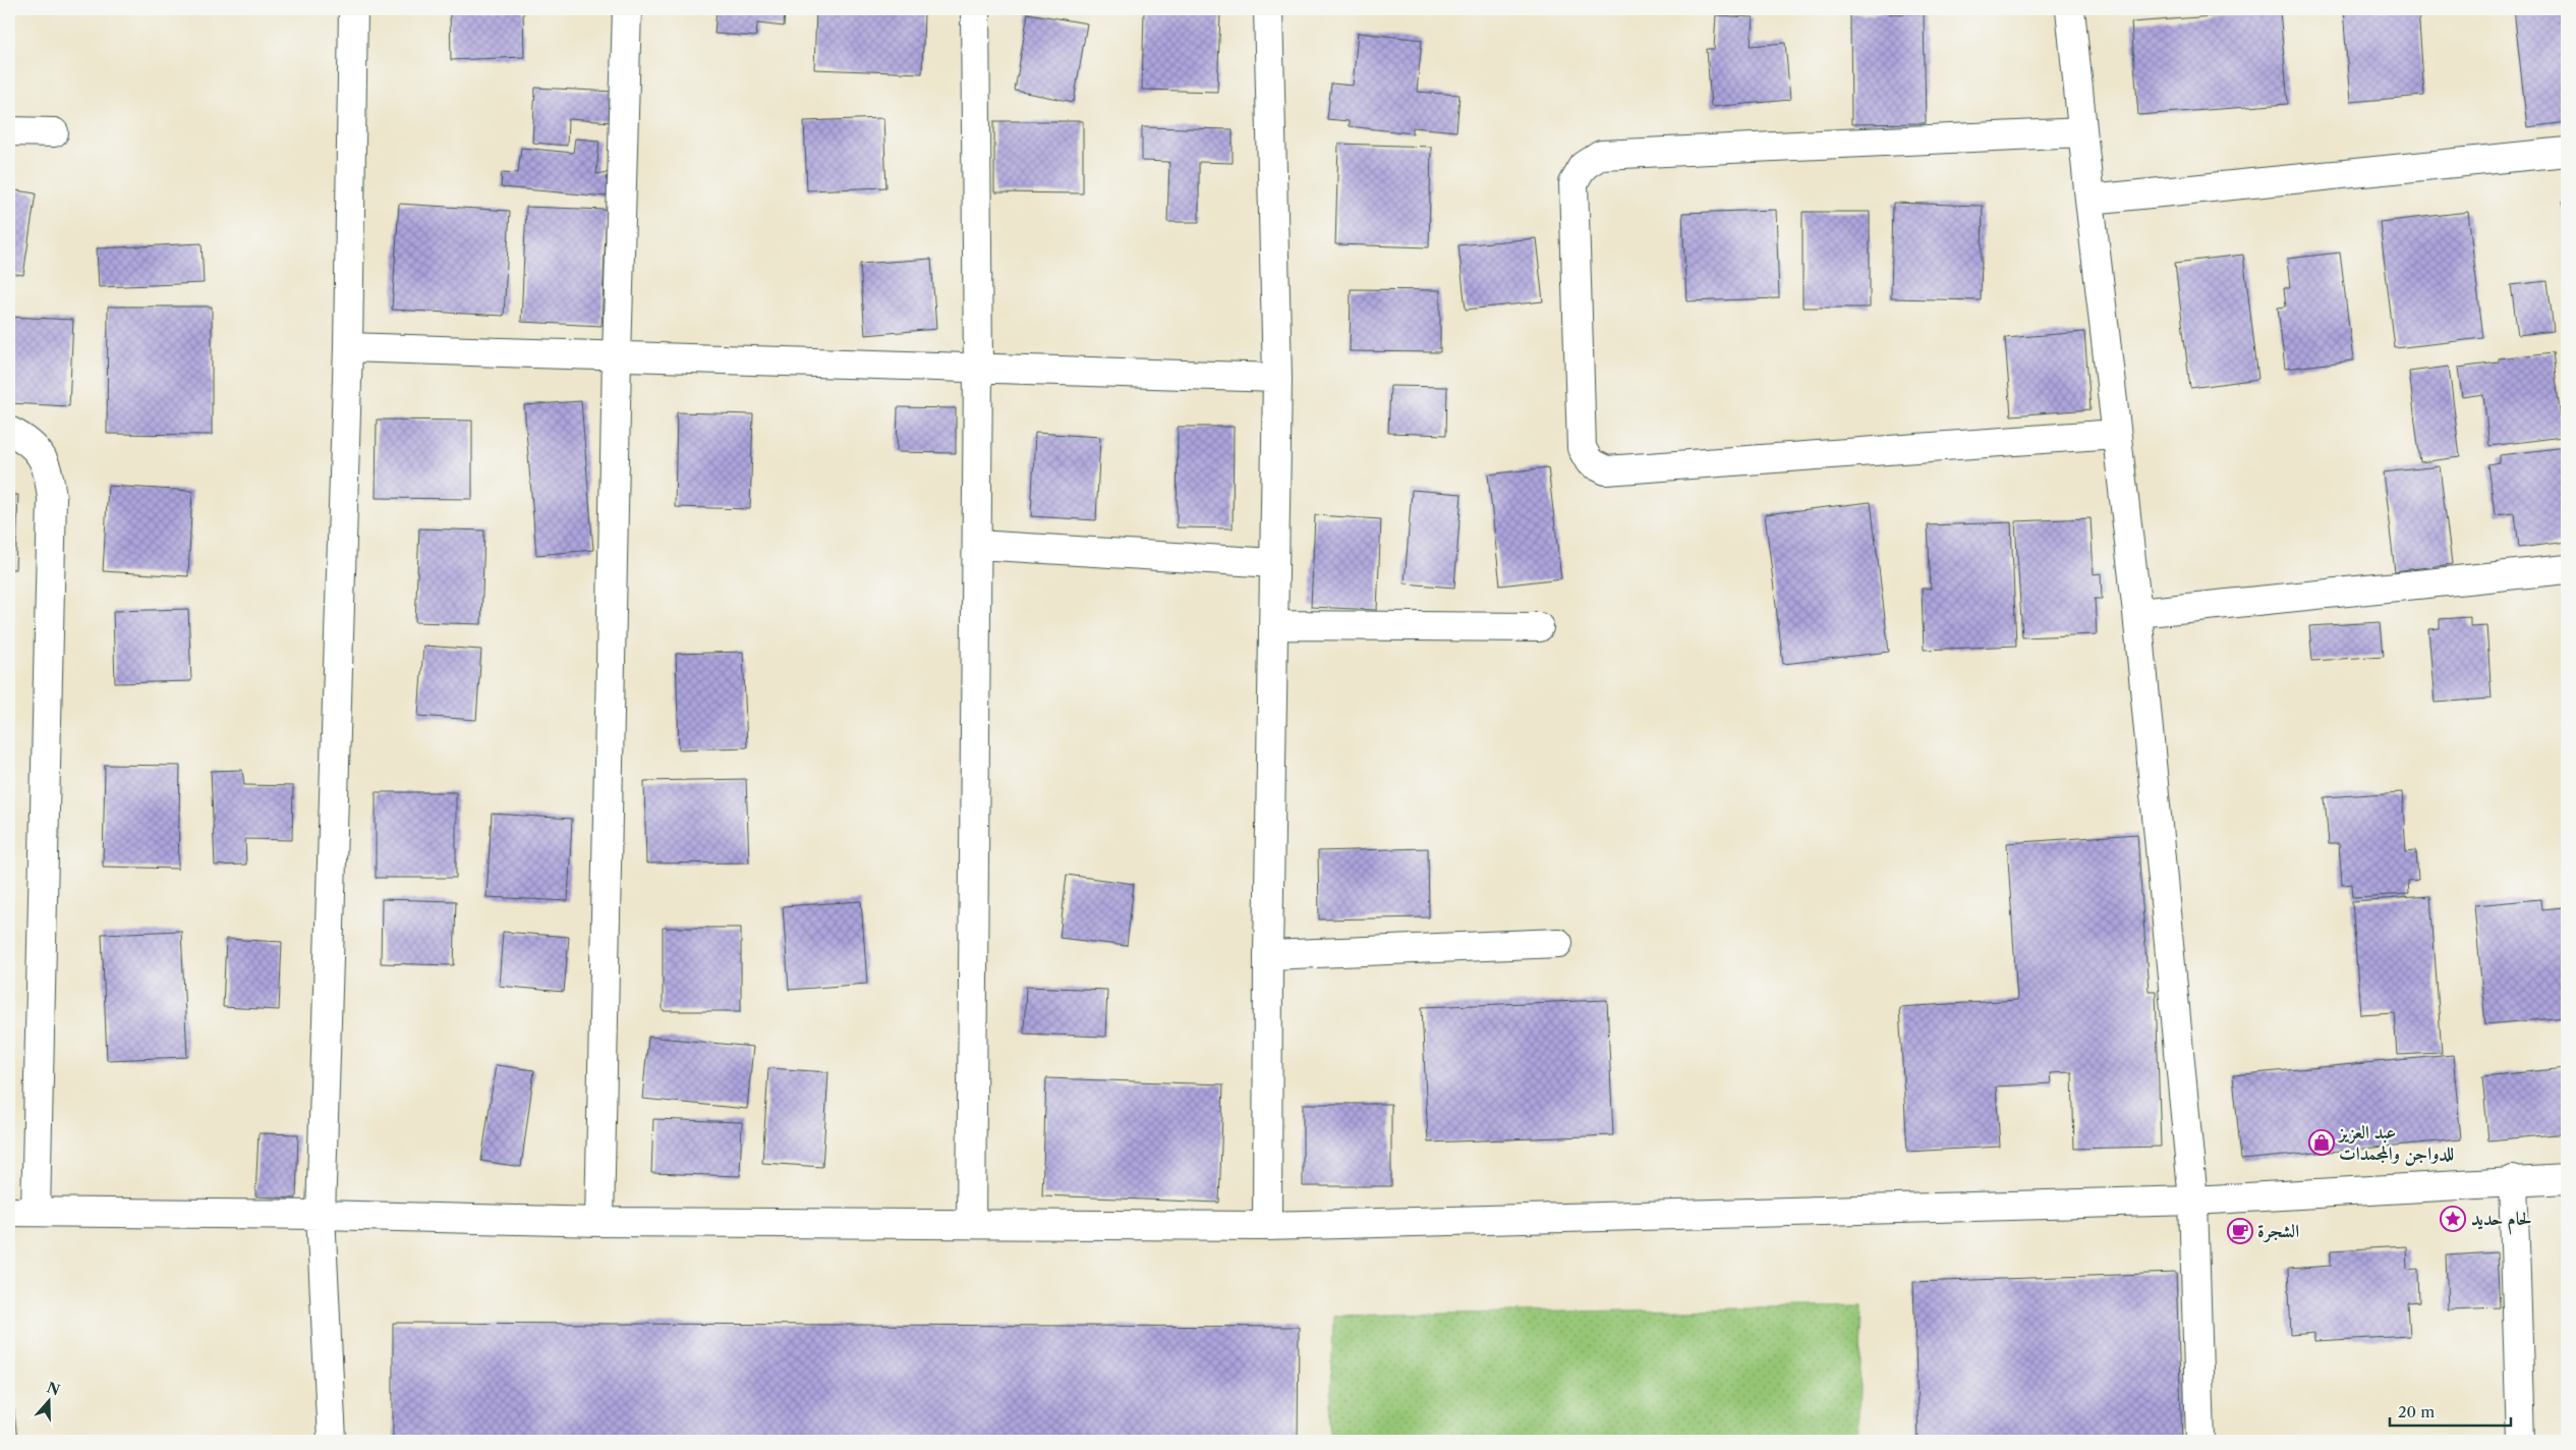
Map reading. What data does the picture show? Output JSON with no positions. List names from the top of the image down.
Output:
{
  "places": {
    "shop": ["عبد العزيز للدواجن والمجمدات"],
    "place": ["لحام حديد"],
    "cafe": ["الشجرة"]
  },
  "scale_bar": "20 m",
  "north": "top"
}
